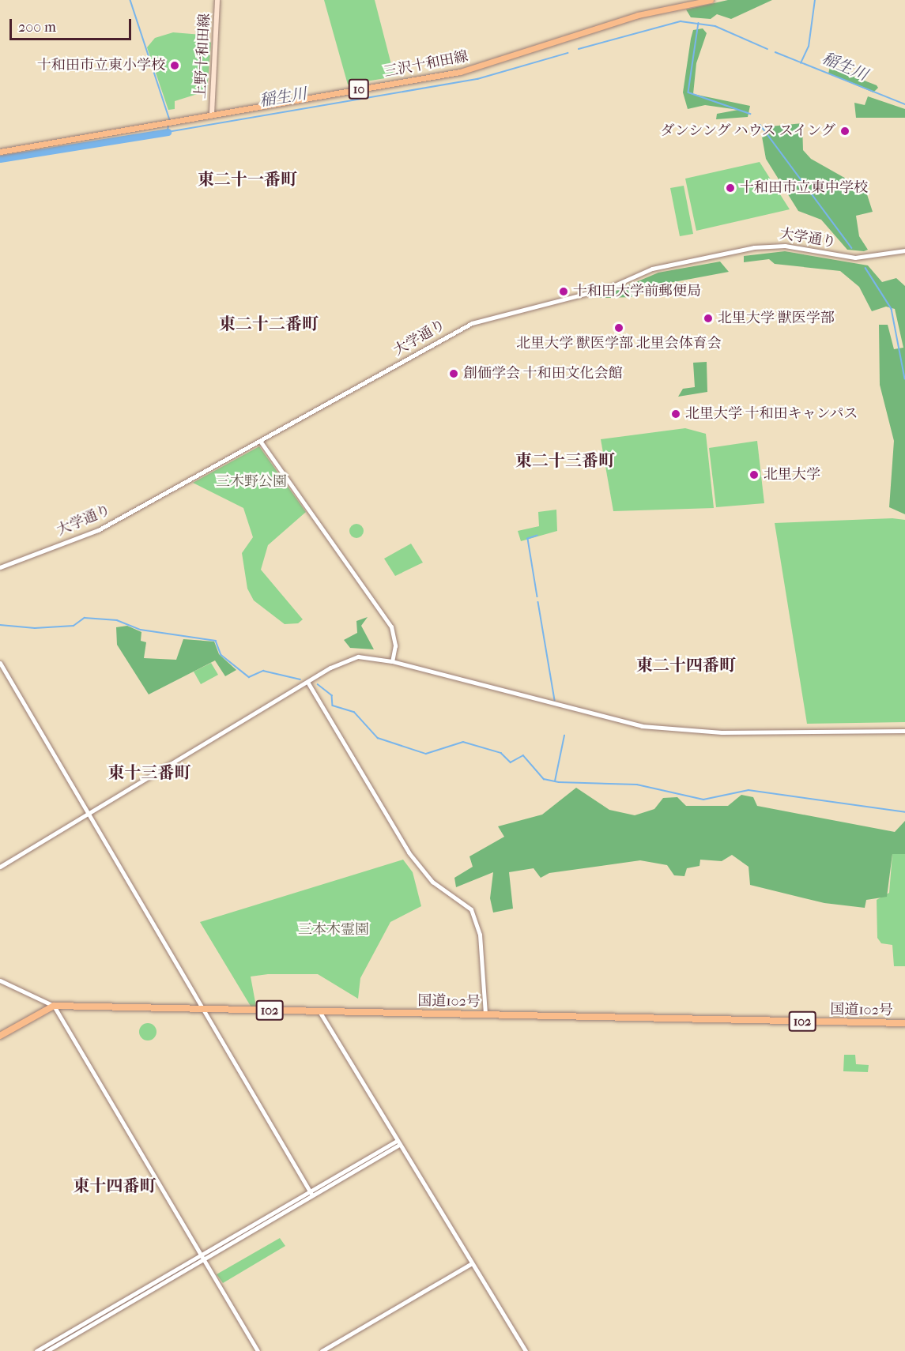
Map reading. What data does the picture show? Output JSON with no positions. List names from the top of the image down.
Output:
{
  "streets": {
    "highway": ["国道102号", "102"],
    "main road": ["上野十和田線", "三沢十和田線", "10"],
    "street": ["大学通り"]
  },
  "crossings": [
    ["上野十和田線", "三沢十和田線"]
  ],
  "districts": [
    "東二十一番町",
    "東二十二番町",
    "東二十三番町",
    "東二十四番町",
    "東十三番町",
    "東十四番町"
  ],
  "water": ["稲生川"],
  "parks": ["三木野公園", "三本木霊園"],
  "places": [
    "十和田市立東小学校",
    "ダンシング ハウス スイング",
    "十和田市立東中学校",
    "十和田大学前郵便局",
    "北里大学 獣医学部",
    "北里大学 獣医学部 北里会体育会",
    "創価学会 十和田文化会館",
    "北里大学 十和田キャンパス",
    "北里大学"
  ],
  "scale_bar": "200 m"
}
